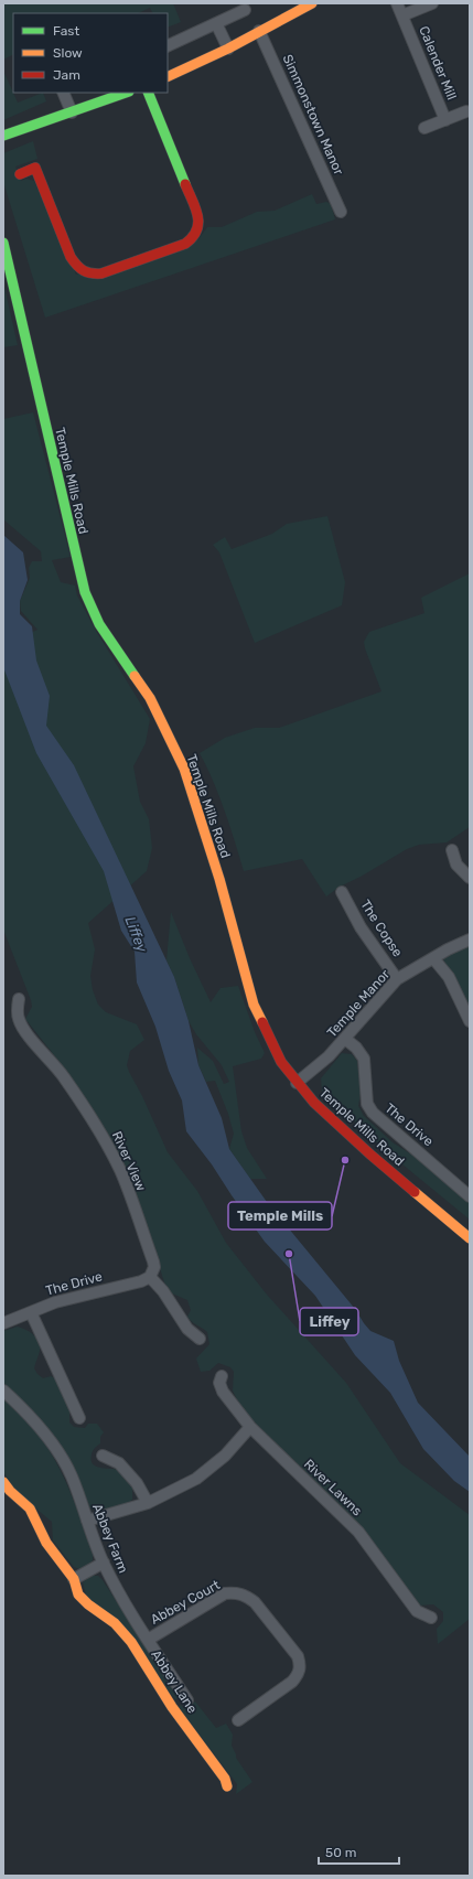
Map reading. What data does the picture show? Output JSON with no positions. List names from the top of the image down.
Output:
{
  "streets": {
    "street": [
      "Calender Mill",
      "Simmonstown Manor",
      "Temple Mills Road",
      "The Copse",
      "Temple Manor",
      "The Drive",
      "River View",
      "River Lawns",
      "Abbey Farm",
      "Abbey Court",
      "Abbey Lane"
    ]
  },
  "crossings": [
    ["Temple Mills Road", "Temple Manor"],
    ["The Copse", "Temple Manor"],
    ["Temple Manor", "The Drive"],
    ["The Drive", "River View"],
    ["Abbey Farm", "Abbey Court"]
  ],
  "water": ["Liffey"],
  "places": ["Temple Mills", "Liffey"],
  "legend": ["Fast", "Slow", "Jam"],
  "scale_bar": "50 m"
}
